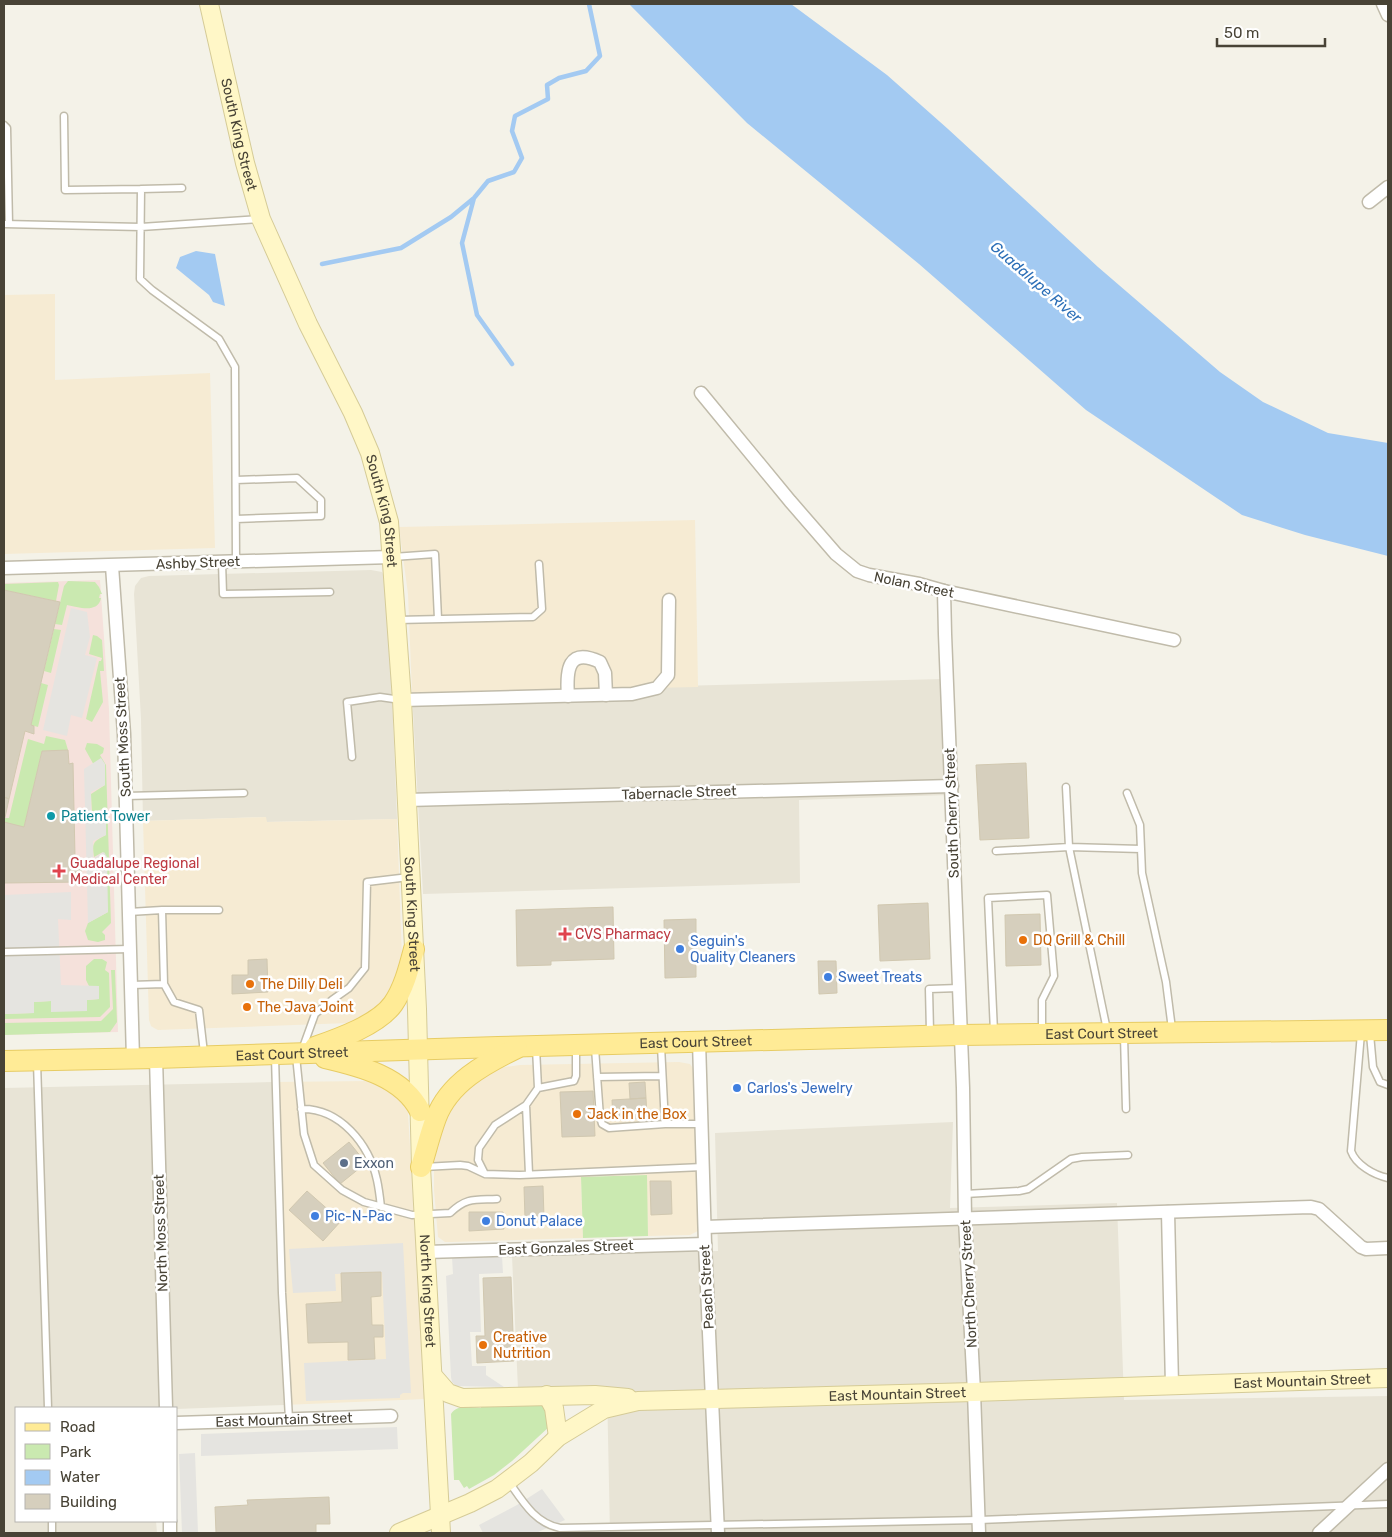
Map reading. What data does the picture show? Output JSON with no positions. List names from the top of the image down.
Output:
{
  "streets": {
    "main road": [
      "South King Street",
      "East Court Street",
      "North King Street",
      "East Mountain Street"
    ],
    "street": [
      "Ashby Street",
      "Nolan Street",
      "South Moss Street",
      "Tabernacle Street",
      "South Cherry Street",
      "North Moss Street",
      "East Gonzales Street",
      "North Cherry Street",
      "Peach Street"
    ]
  },
  "crossings": [
    ["South King Street", "Ashby Street"],
    ["South King Street", "Tabernacle Street"],
    ["South King Street", "East Court Street"],
    ["South King Street", "North King Street"],
    ["Ashby Street", "South Moss Street"],
    ["Nolan Street", "South Cherry Street"],
    ["South Moss Street", "East Court Street"],
    ["Tabernacle Street", "South Cherry Street"],
    ["South Cherry Street", "East Court Street"],
    ["South Cherry Street", "North Cherry Street"],
    ["East Court Street", "North Moss Street"],
    ["East Court Street", "North Cherry Street"],
    ["East Court Street", "Peach Street"],
    ["East Court Street", "North King Street"],
    ["East Gonzales Street", "Peach Street"],
    ["East Gonzales Street", "North King Street"],
    ["North Cherry Street", "East Mountain Street"],
    ["Peach Street", "East Mountain Street"],
    ["North King Street", "East Mountain Street"]
  ],
  "water": ["Guadalupe River"],
  "places": {
    "other": [
      "Patient Tower",
      "DQ Grill & Chill",
      "Seguin's Quality Cleaners",
      "Sweet Treats",
      "The Dilly Deli",
      "The Java Joint",
      "Carlos's Jewelry",
      "Jack in the Box",
      "Exxon",
      "Pic-N-Pac",
      "Donut Palace",
      "Creative Nutrition"
    ],
    "health": ["Guadalupe Regional Medical Center", "CVS Pharmacy"]
  },
  "legend": [
    "Road",
    "Park",
    "Water",
    "Building"
  ],
  "scale_bar": "50 m"
}
